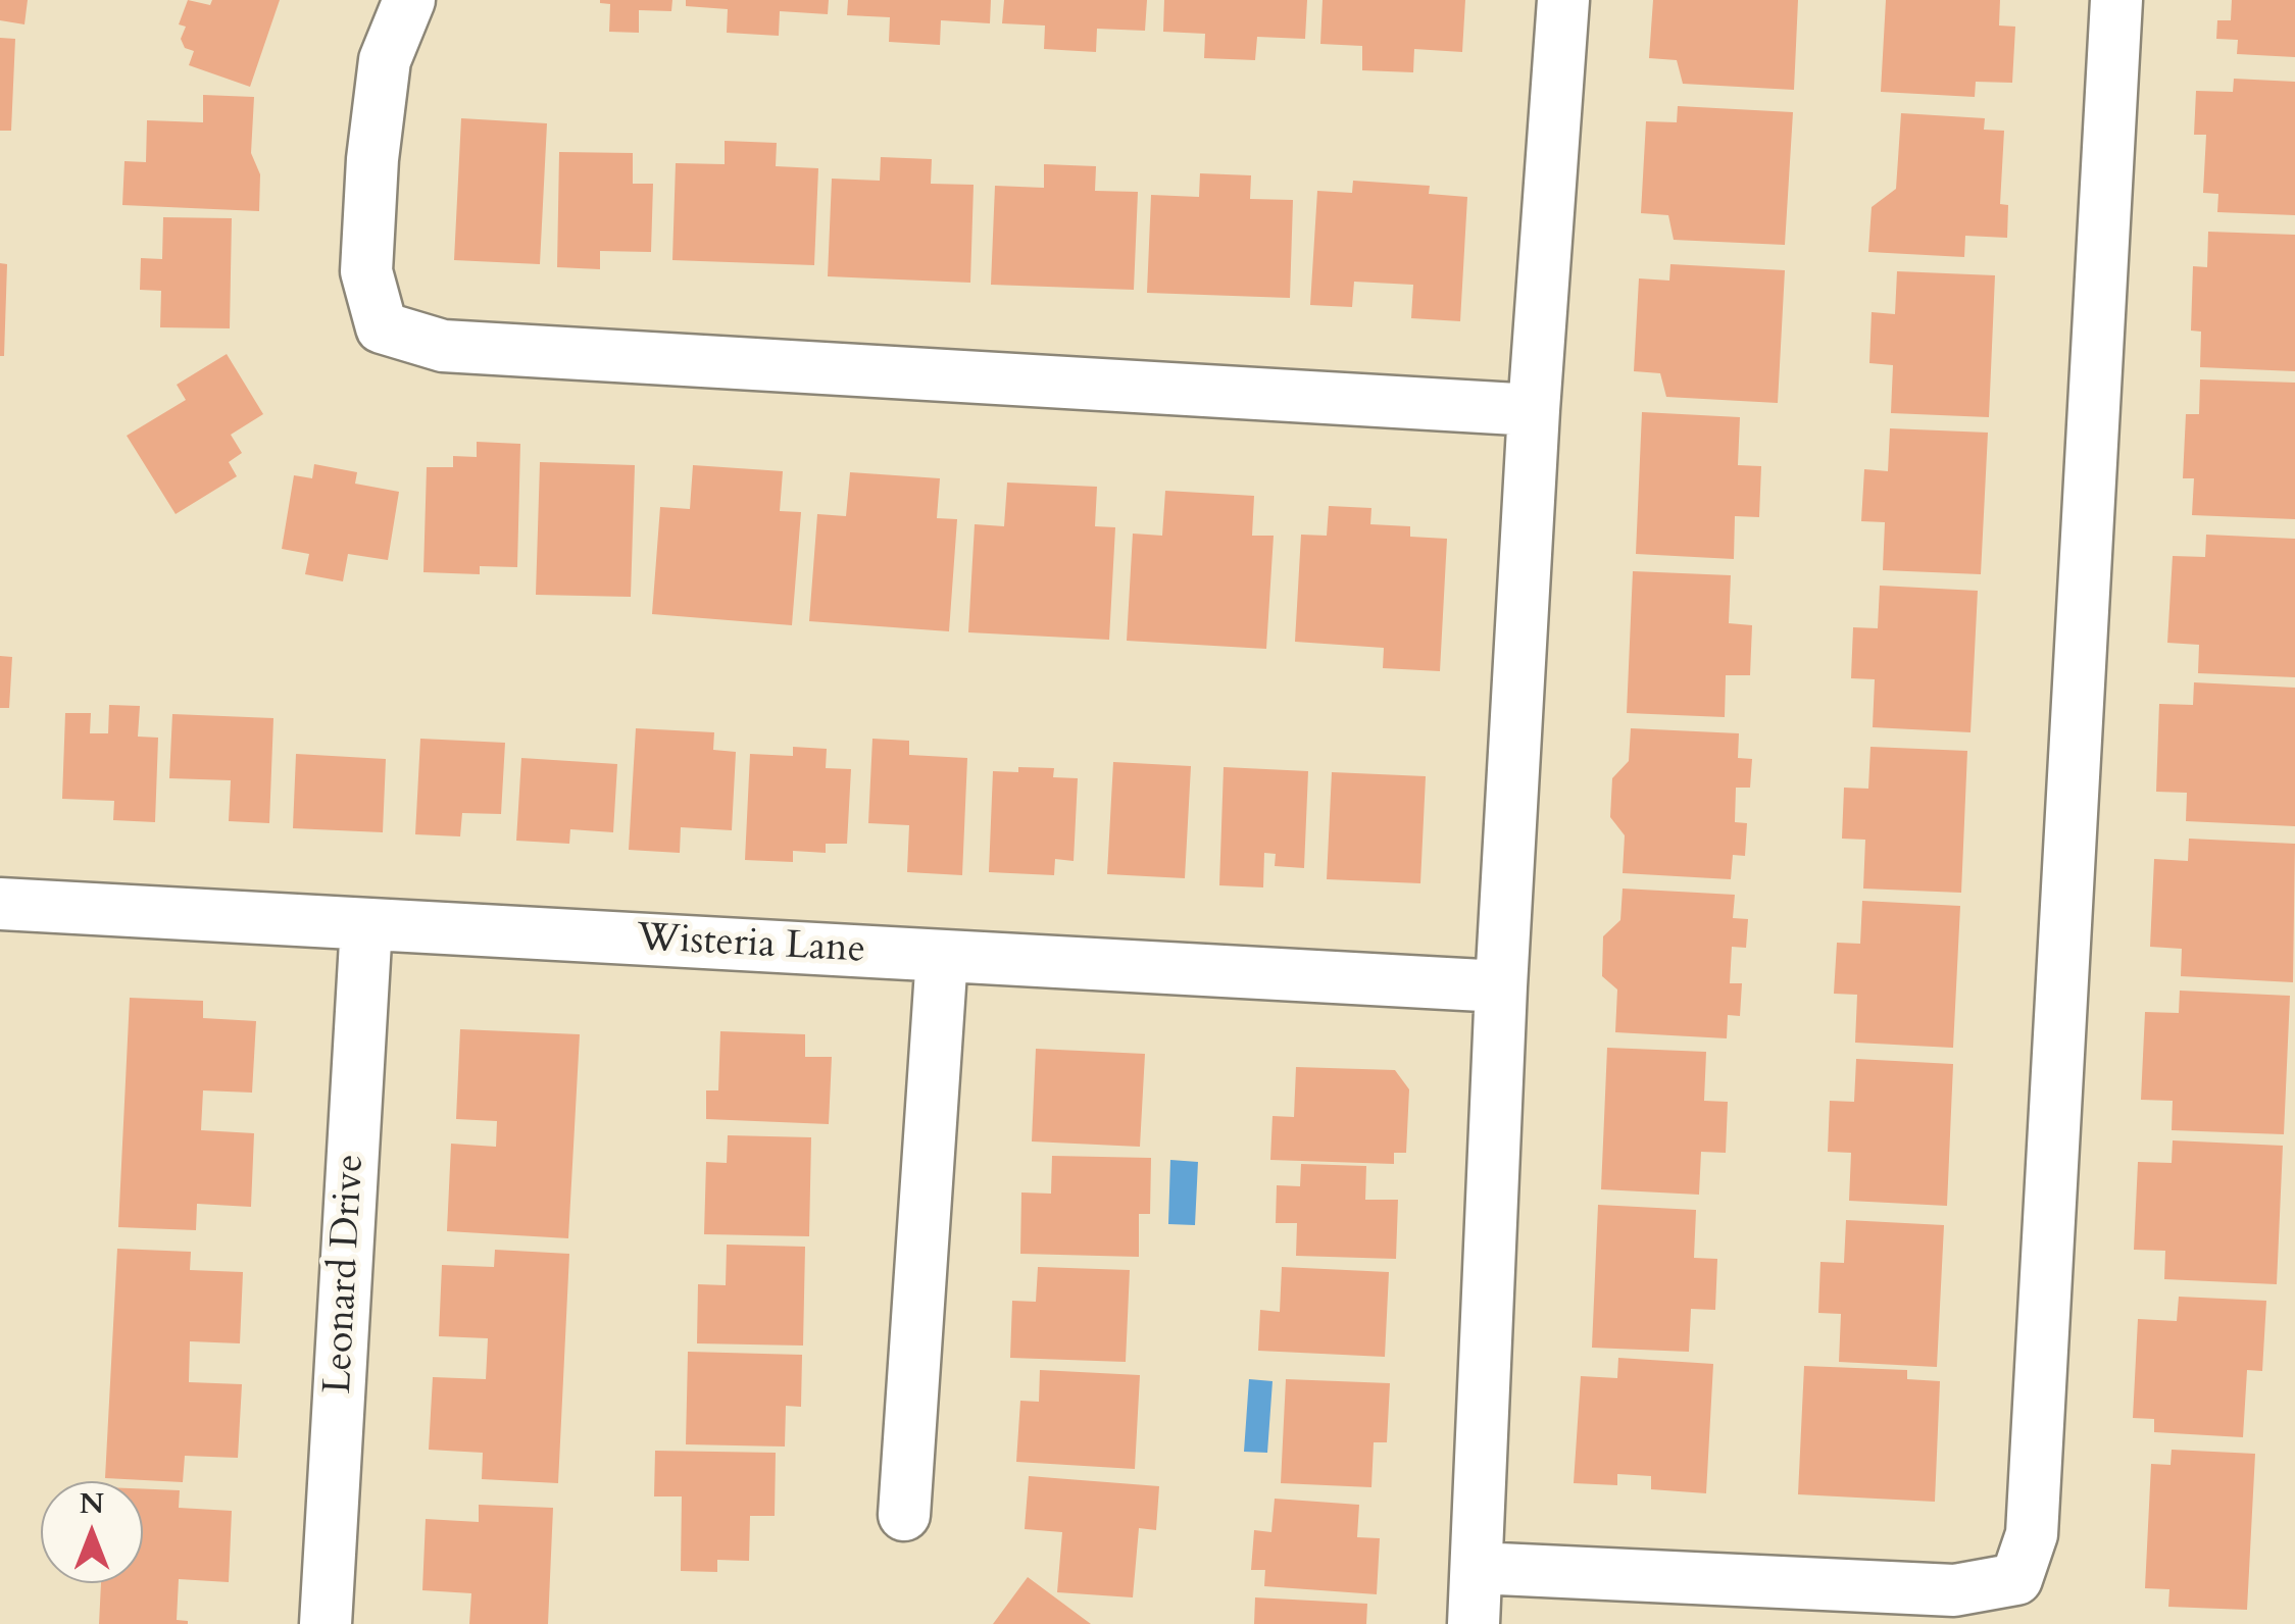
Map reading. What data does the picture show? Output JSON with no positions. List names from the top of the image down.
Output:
{
  "streets": {
    "street": ["Wisteria Lane", "Leonard Drive"]
  },
  "crossings": [
    ["Wisteria Lane", "Leonard Drive"]
  ],
  "north": "top"
}
